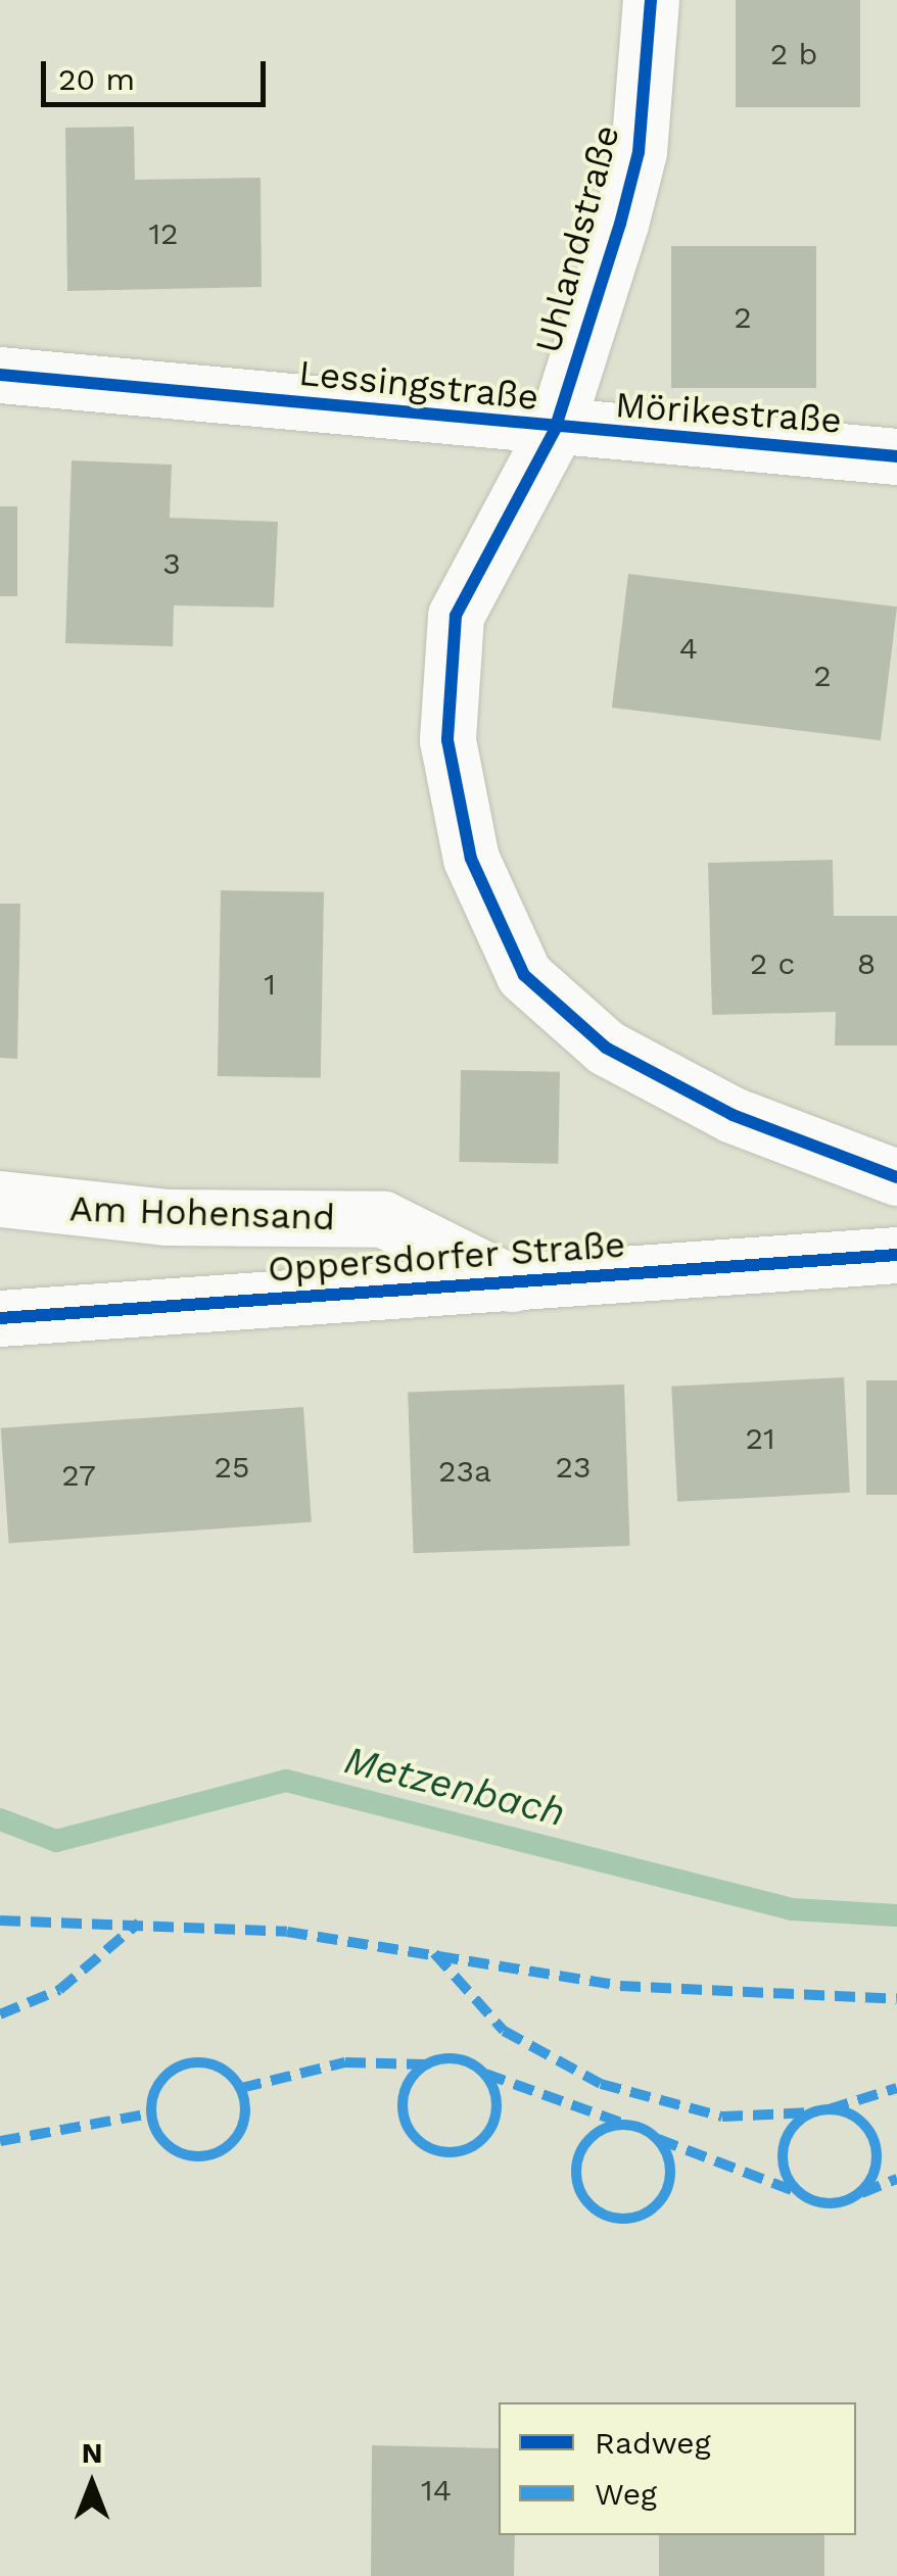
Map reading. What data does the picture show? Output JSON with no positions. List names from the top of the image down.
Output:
{
  "streets": {
    "street": [
      "Uhlandstraße",
      "Lessingstraße",
      "Mörikestraße",
      "Am Hohensand",
      "Oppersdorfer Straße"
    ]
  },
  "crossings": [
    ["Uhlandstraße", "Lessingstraße"],
    ["Uhlandstraße", "Mörikestraße"],
    ["Lessingstraße", "Mörikestraße"],
    ["Am Hohensand", "Oppersdorfer Straße"]
  ],
  "water": ["Metzenbach"],
  "house_numbers": [
    "2 b",
    "12",
    "2",
    "3",
    "4",
    "2",
    "2 c",
    "8",
    "1",
    "21",
    "25",
    "23",
    "23a",
    "27",
    "14"
  ],
  "legend": ["Radweg", "Weg"],
  "scale_bar": "20 m",
  "north": "top"
}
